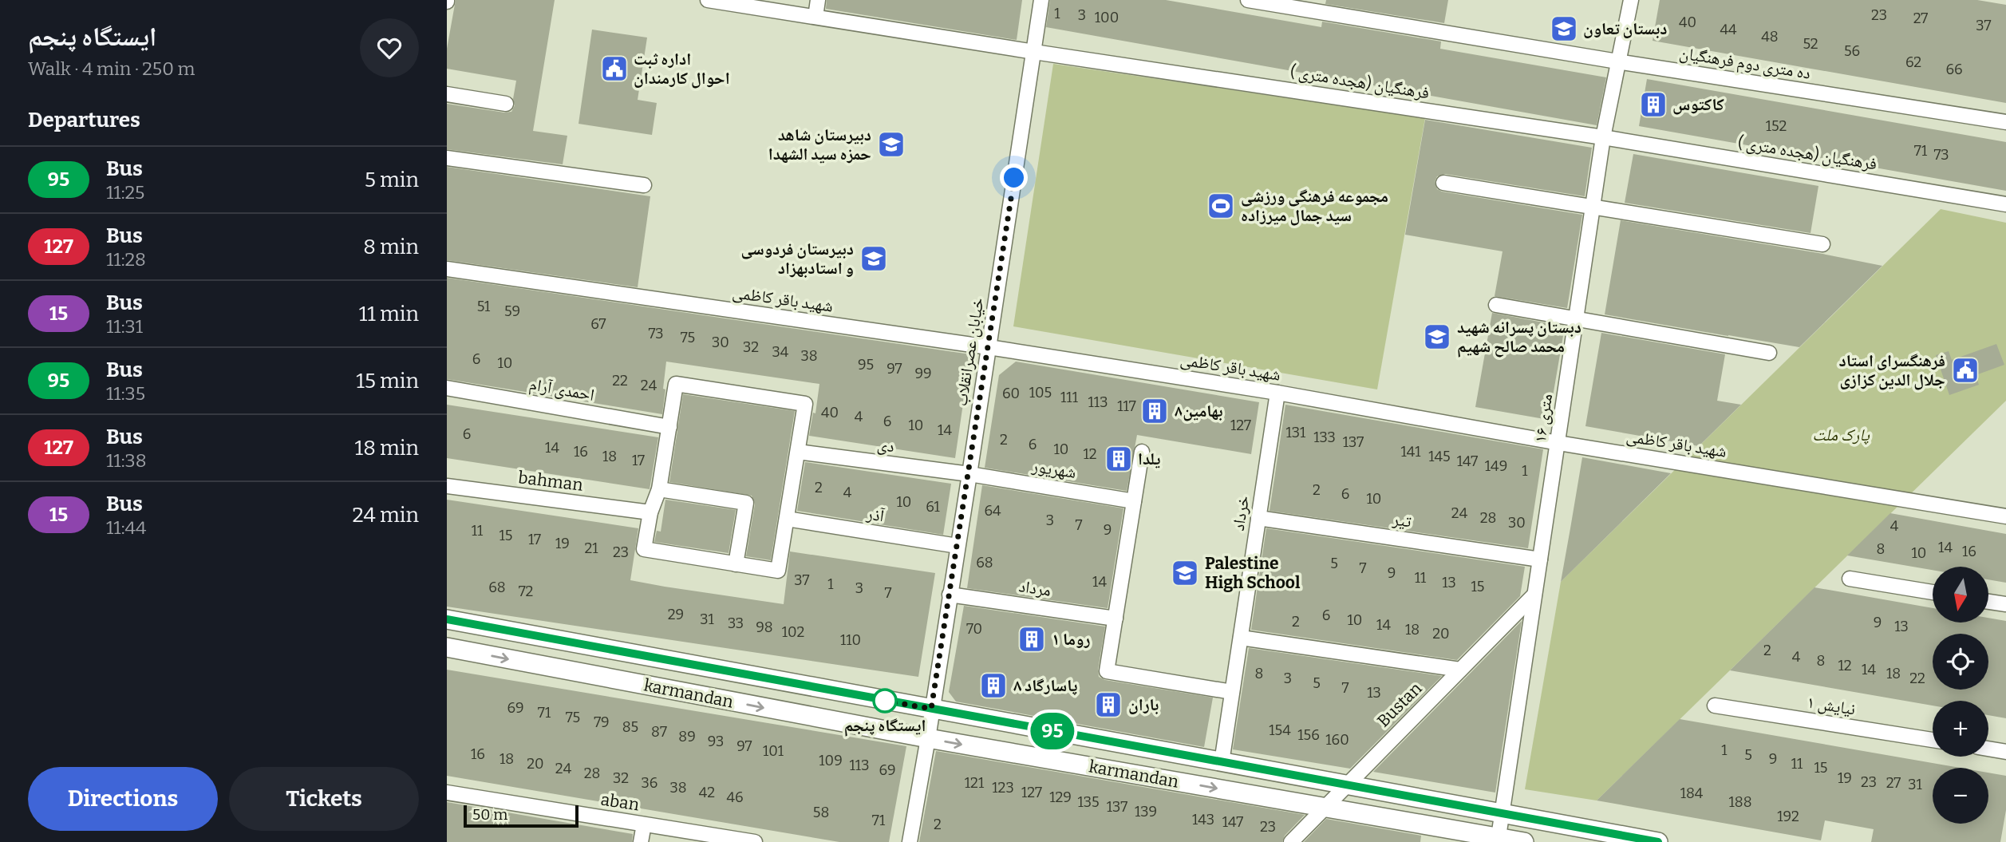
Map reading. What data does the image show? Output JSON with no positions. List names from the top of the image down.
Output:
{
  "streets": {
    "main road": ["karmandan"],
    "street": [
      "ده متری دوم فرهنگیان",
      "فرهنگیان (هجده متری )",
      "شهید باقر کاظمی",
      "خیابان عصرانقلاب",
      "احمدی آرام",
      "۱۶ متری",
      "دی",
      "شهریور",
      "bahman",
      "خرداد",
      "آذر",
      "تیر",
      "مرداد",
      "Bustan",
      "نیایش ۱",
      "aban"
    ]
  },
  "crossings": [
    ["ده متری دوم فرهنگیان", "۱۶ متری"],
    ["فرهنگیان (هجده متری )", "خیابان عصرانقلاب"],
    ["فرهنگیان (هجده متری )", "۱۶ متری"],
    ["شهید باقر کاظمی", "خیابان عصرانقلاب"],
    ["شهید باقر کاظمی", "۱۶ متری"],
    ["شهید باقر کاظمی", "خرداد"],
    ["خیابان عصرانقلاب", "دی"],
    ["خیابان عصرانقلاب", "شهریور"],
    ["خیابان عصرانقلاب", "آذر"],
    ["خیابان عصرانقلاب", "مرداد"],
    ["خیابان عصرانقلاب", "karmandan"],
    ["۱۶ متری", "تیر"],
    ["۱۶ متری", "karmandan"],
    ["۱۶ متری", "Bustan"],
    ["دی", "شهریور"],
    ["خرداد", "تیر"],
    ["karmandan", "Bustan"]
  ],
  "parks": ["پارک ملت"],
  "places": {
    "school or university": [
      "دبستان تعاون",
      "دبیرستان شاهد حمزه سید الشهدا",
      "دبیرستان فردوسی و استادبهزاد",
      "دبستان پسرانه شهید محمد صالح شهیم",
      "Palestine High School"
    ],
    "public building": ["اداره ثبت احوال کارمندان", "فرهنگسرای استاد جلال الدین کزازی"],
    "building": [
      "کاکتوس",
      "بهامین۸",
      "یلدا",
      "روما ۱",
      "پاسارگاد ۸",
      "باران"
    ],
    "sports": ["مجموعه فرهنگی ورزشی سید جمال میرزاده"],
    "other": ["ایستگاه پنجم"]
  },
  "lines": ["bus line 95"],
  "house_numbers": [
    "1",
    "3",
    "23",
    "100",
    "27",
    "40",
    "37",
    "44",
    "48",
    "52",
    "56",
    "62",
    "66",
    "152",
    "71",
    "73",
    "51",
    "59",
    "67",
    "73",
    "75",
    "30",
    "32",
    "34",
    "38",
    "6",
    "10",
    "95",
    "97",
    "99",
    "22",
    "24",
    "105",
    "60",
    "111",
    "113",
    "117",
    "40",
    "4",
    "6",
    "10",
    "127",
    "14",
    "131",
    "6",
    "133",
    "2",
    "137",
    "6",
    "14",
    "10",
    "16",
    "141",
    "12",
    "18",
    "145",
    "17",
    "147",
    "149",
    "1",
    "2",
    "2",
    "4",
    "6",
    "10",
    "10",
    "61",
    "64",
    "24",
    "28",
    "3",
    "30",
    "7",
    "4",
    "9",
    "11",
    "15",
    "17",
    "19",
    "14",
    "21",
    "8",
    "16",
    "23",
    "10",
    "68",
    "5",
    "7",
    "9",
    "11",
    "37",
    "14",
    "13",
    "1",
    "15",
    "68",
    "3",
    "72",
    "7",
    "29",
    "6",
    "31",
    "10",
    "2",
    "9",
    "33",
    "14",
    "13",
    "98",
    "70",
    "18",
    "102",
    "20",
    "110",
    "2",
    "4",
    "8",
    "12",
    "14",
    "8",
    "18",
    "3",
    "22",
    "5",
    "7",
    "13",
    "69",
    "71",
    "75",
    "79",
    "85",
    "154",
    "87",
    "156",
    "89",
    "160",
    "93",
    "97",
    "1",
    "101",
    "16",
    "5",
    "18",
    "9",
    "109",
    "20",
    "11",
    "113",
    "15",
    "24",
    "69",
    "28",
    "32",
    "19",
    "23",
    "36",
    "121",
    "27",
    "31",
    "38",
    "123",
    "42",
    "127",
    "184",
    "46",
    "129",
    "135",
    "188",
    "137",
    "139",
    "58",
    "192",
    "143",
    "71",
    "147",
    "2",
    "23"
  ],
  "scale_bar": "50 m",
  "north": "bottom",
  "page": {
    "heading": [
      ["ایستگاه پنجم", "Walk · 4 min · 250 m"],
      "Departures"
    ],
    "on_map": "95",
    "list": [
      {
        "mark": "95",
        "name": "Bus",
        "note": "11:25",
        "value": "5 min"
      },
      {
        "mark": "127",
        "name": "Bus",
        "note": "11:28",
        "value": "8 min"
      },
      {
        "mark": "15",
        "name": "Bus",
        "note": "11:31",
        "value": "11 min"
      },
      {
        "mark": "95",
        "name": "Bus",
        "note": "11:35",
        "value": "15 min"
      },
      {
        "mark": "127",
        "name": "Bus",
        "note": "11:38",
        "value": "18 min"
      },
      {
        "mark": "15",
        "name": "Bus",
        "note": "11:44",
        "value": "24 min"
      }
    ],
    "map_buttons": ["+", "−"],
    "buttons": ["Directions", "Tickets"],
    "scale": "50 m"
  }
}
